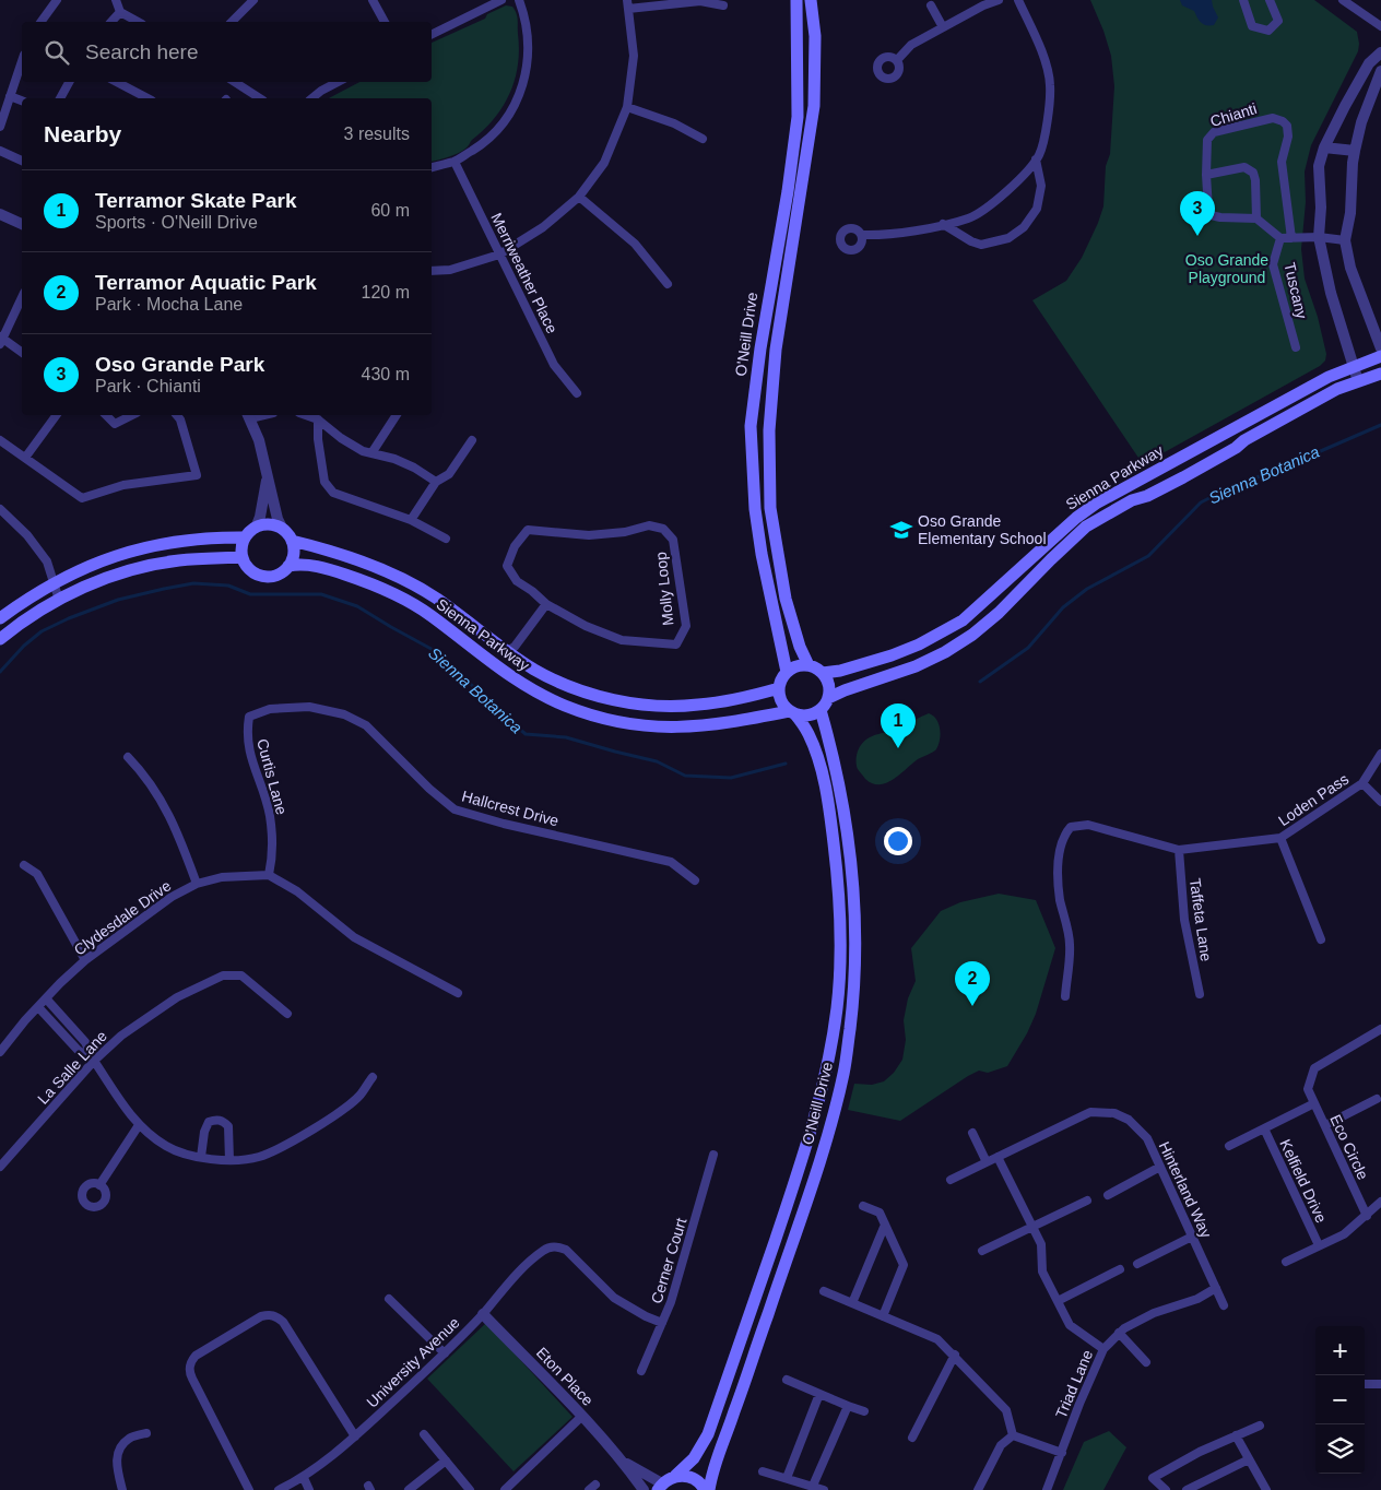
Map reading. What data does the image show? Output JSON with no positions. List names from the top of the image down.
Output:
{
  "streets": {
    "main road": ["O'Neill Drive", "Sienna Parkway"],
    "street": [
      "Chianti",
      "Merriweather Place",
      "Tuscany",
      "Molly Loop",
      "Curtis Lane",
      "Loden Pass",
      "Hallcrest Drive",
      "Clydesdale Drive",
      "Taffeta Lane",
      "La Salle Lane",
      "Eco Circle",
      "Kelfield Drive",
      "Hinterland Way",
      "Cerner Court",
      "University Avenue",
      "Eton Place",
      "Triad Lane"
    ]
  },
  "crossings": [
    ["O'Neill Drive", "Sienna Parkway"],
    ["O'Neill Drive", "Eton Place"],
    ["Curtis Lane", "Hallcrest Drive"],
    ["Curtis Lane", "Clydesdale Drive"],
    ["Loden Pass", "Taffeta Lane"],
    ["Hinterland Way", "Triad Lane"],
    ["Cerner Court", "University Avenue"],
    ["University Avenue", "Eton Place"]
  ],
  "water": ["Sienna Botanica"],
  "parks": ["Oso Grande Playground"],
  "places": {
    "school or university": ["Oso Grande Elementary School"]
  },
  "page": {
    "search": "Search here",
    "heading": ["Nearby", "3 results"],
    "list": [
      {
        "mark": "1",
        "name": "Terramor Skate Park",
        "note": "Sports · O'Neill Drive",
        "value": "60 m"
      },
      {
        "mark": "2",
        "name": "Terramor Aquatic Park",
        "note": "Park · Mocha Lane",
        "value": "120 m"
      },
      {
        "mark": "3",
        "name": "Oso Grande Park",
        "note": "Park · Chianti",
        "value": "430 m"
      }
    ],
    "pins": ["3", "1", "2"],
    "map_buttons": ["+", "−"]
  }
}
